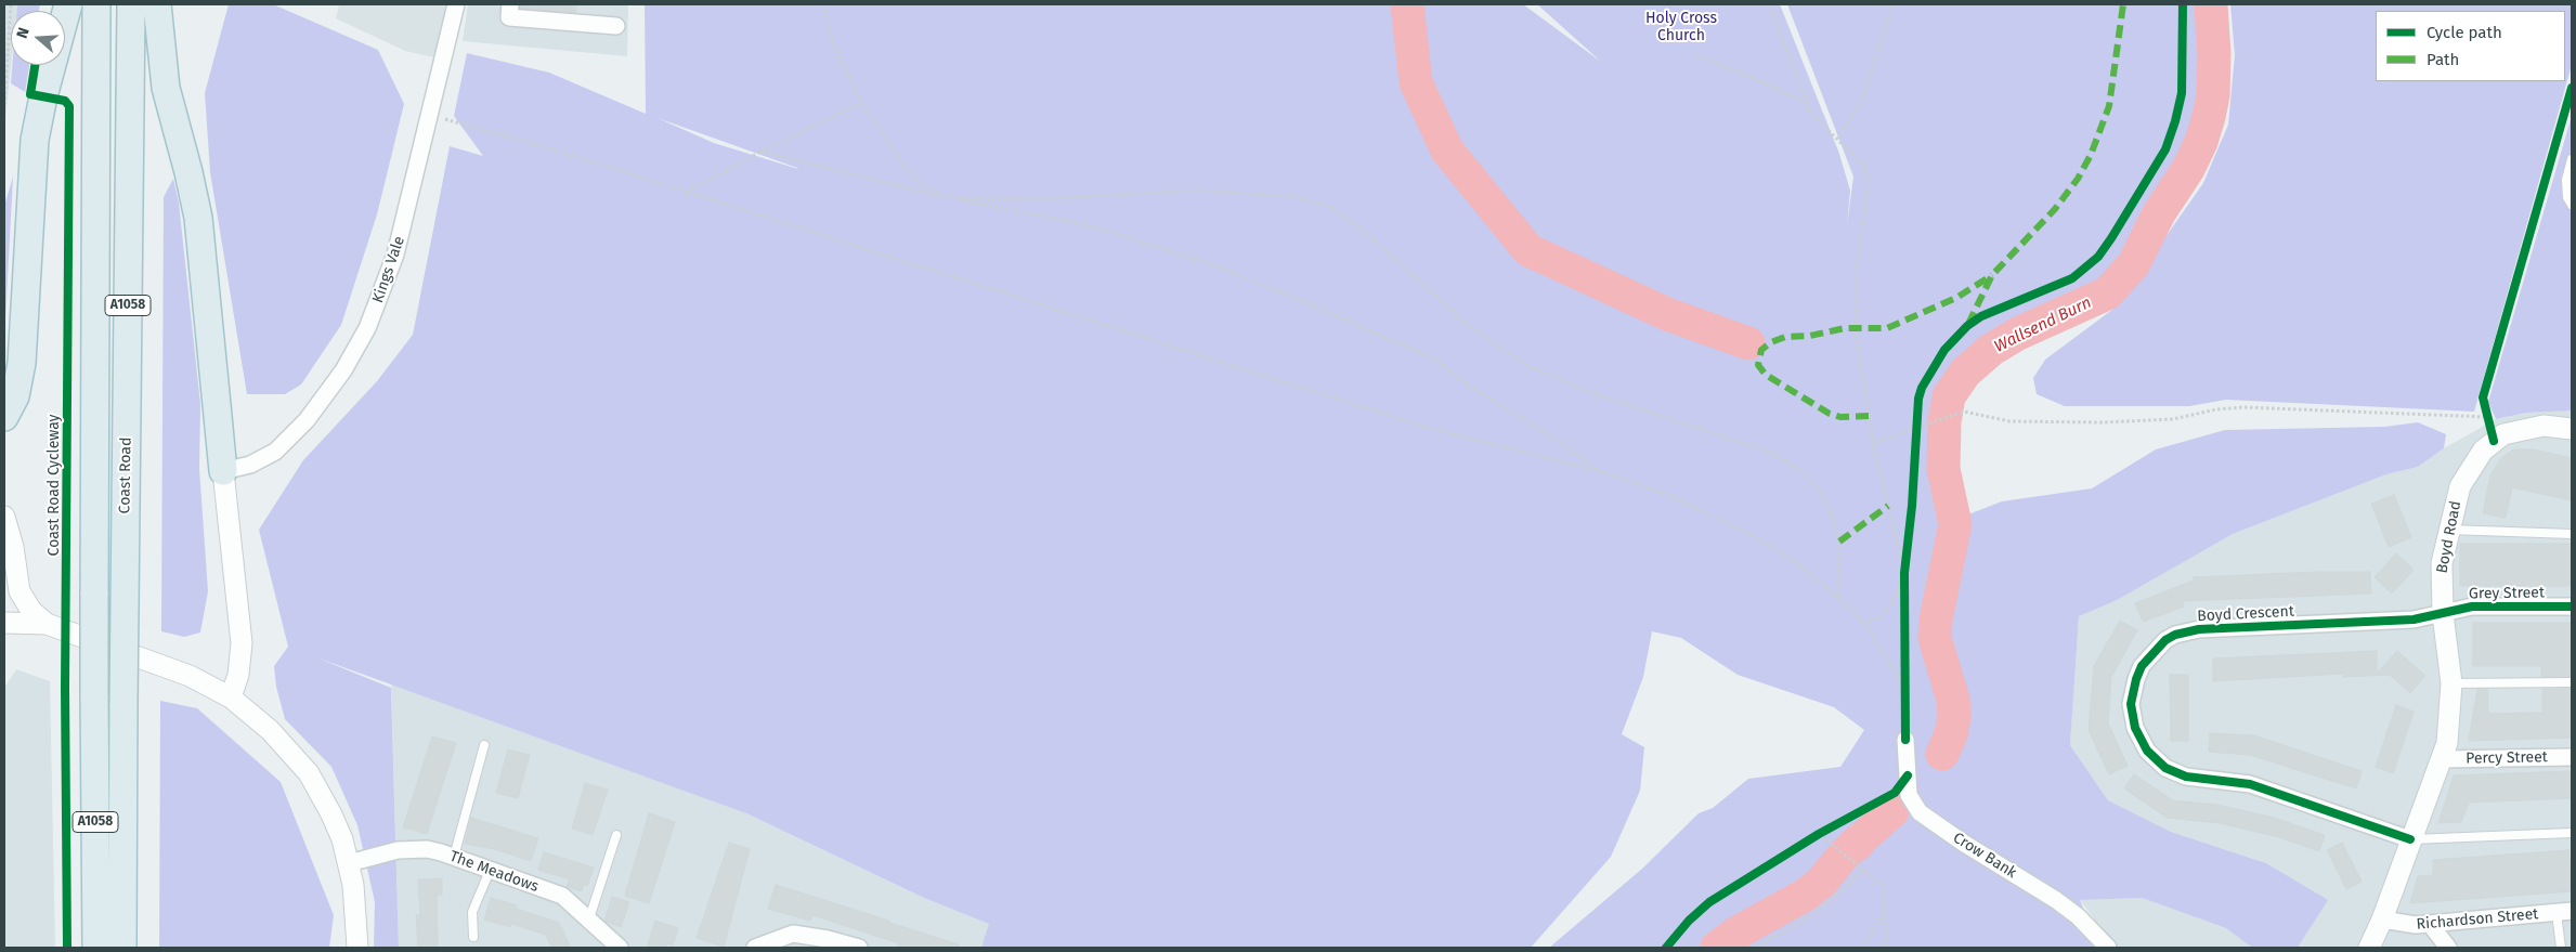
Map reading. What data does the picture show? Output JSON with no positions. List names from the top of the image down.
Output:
{
  "streets": {
    "highway": ["A1058", "Coast Road"],
    "street": [
      "Kings Vale",
      "Boyd Road",
      "Grey Street",
      "Boyd Crescent",
      "Percy Street",
      "Crow Bank",
      "The Meadows",
      "Richardson Street"
    ],
    "cycle path": ["Coast Road Cycleway"]
  },
  "crossings": [
    ["Boyd Road", "Grey Street"],
    ["Boyd Road", "Boyd Crescent"],
    ["Boyd Road", "Percy Street"],
    ["Boyd Road", "Richardson Street"],
    ["Grey Street", "Boyd Crescent"]
  ],
  "water": ["Wallsend Burn"],
  "parks": ["Holy Cross Church"],
  "legend": ["Cycle path", "Path"],
  "north": "left"
}
